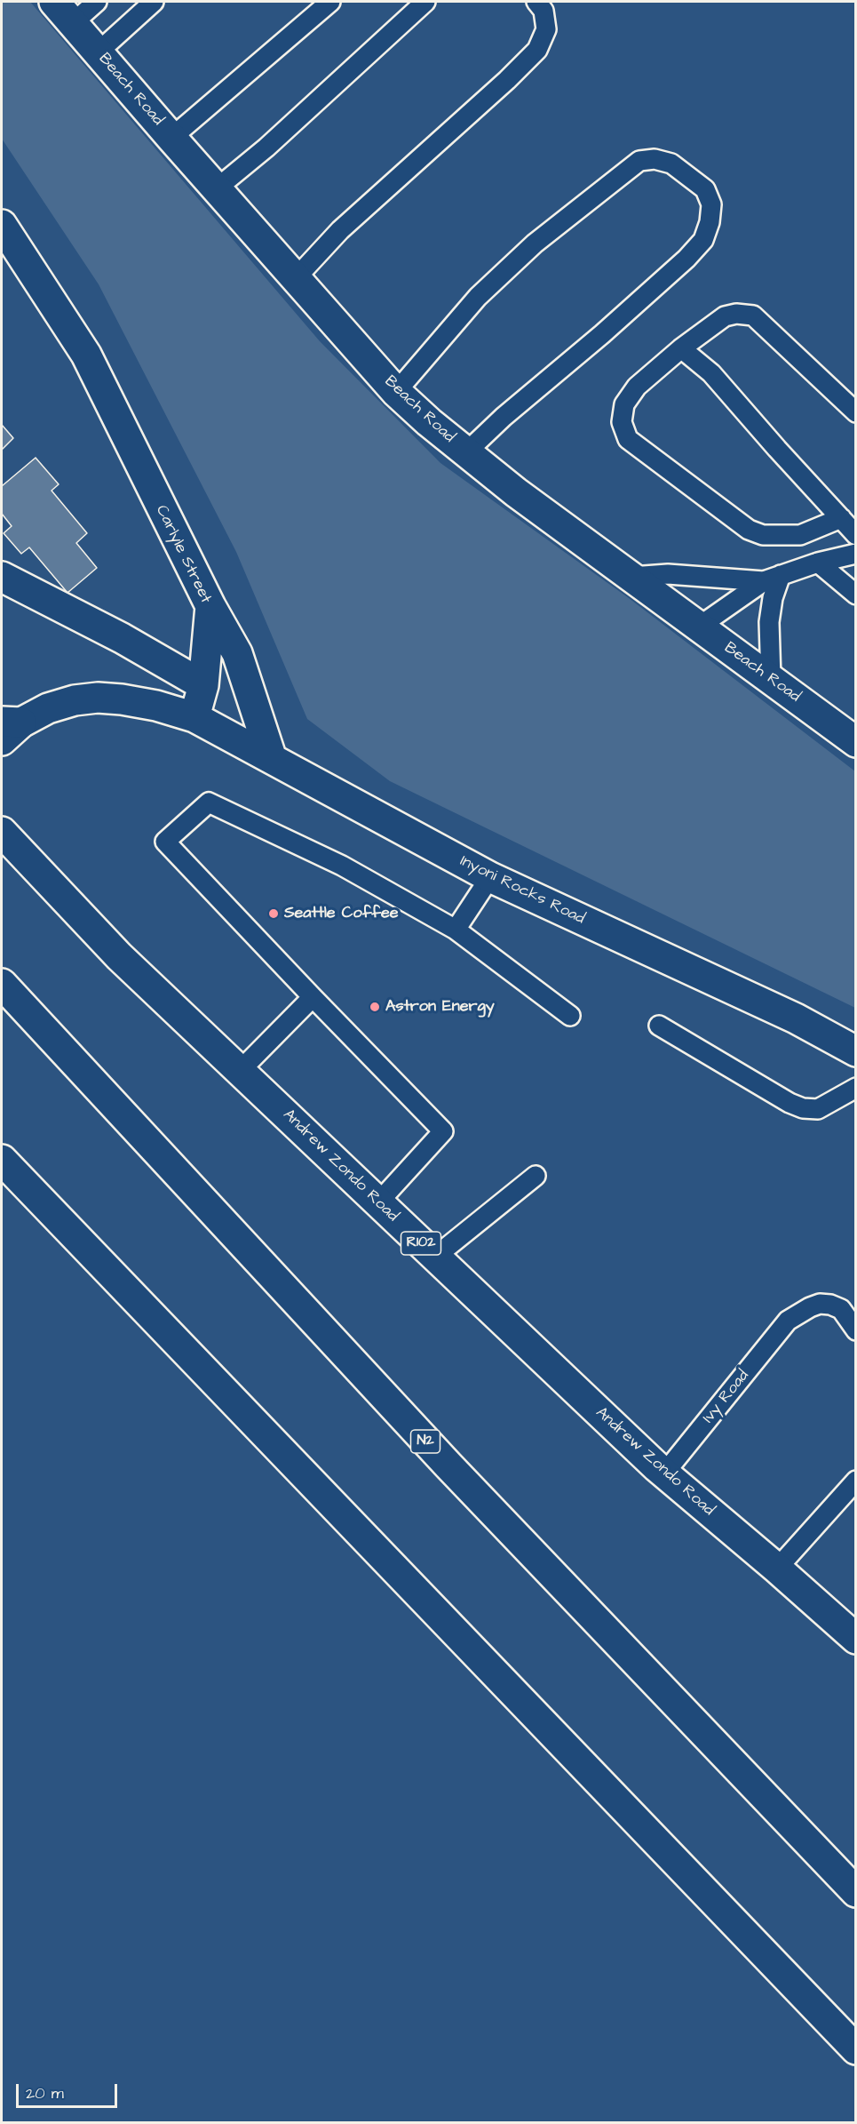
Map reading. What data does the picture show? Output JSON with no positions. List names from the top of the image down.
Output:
{
  "streets": {
    "main road": [
      "Beach Road",
      "Carlyle Street",
      "Inyoni Rocks Road",
      "Andrew Zondo Road",
      "R102",
      "N2"
    ],
    "lane": ["Ivy Road"]
  },
  "crossings": [
    ["Carlyle Street", "Inyoni Rocks Road"],
    ["Andrew Zondo Road", "Ivy Road"]
  ],
  "places": ["Seattle Coffee", "Astron Energy"],
  "scale_bar": "20 m"
}
